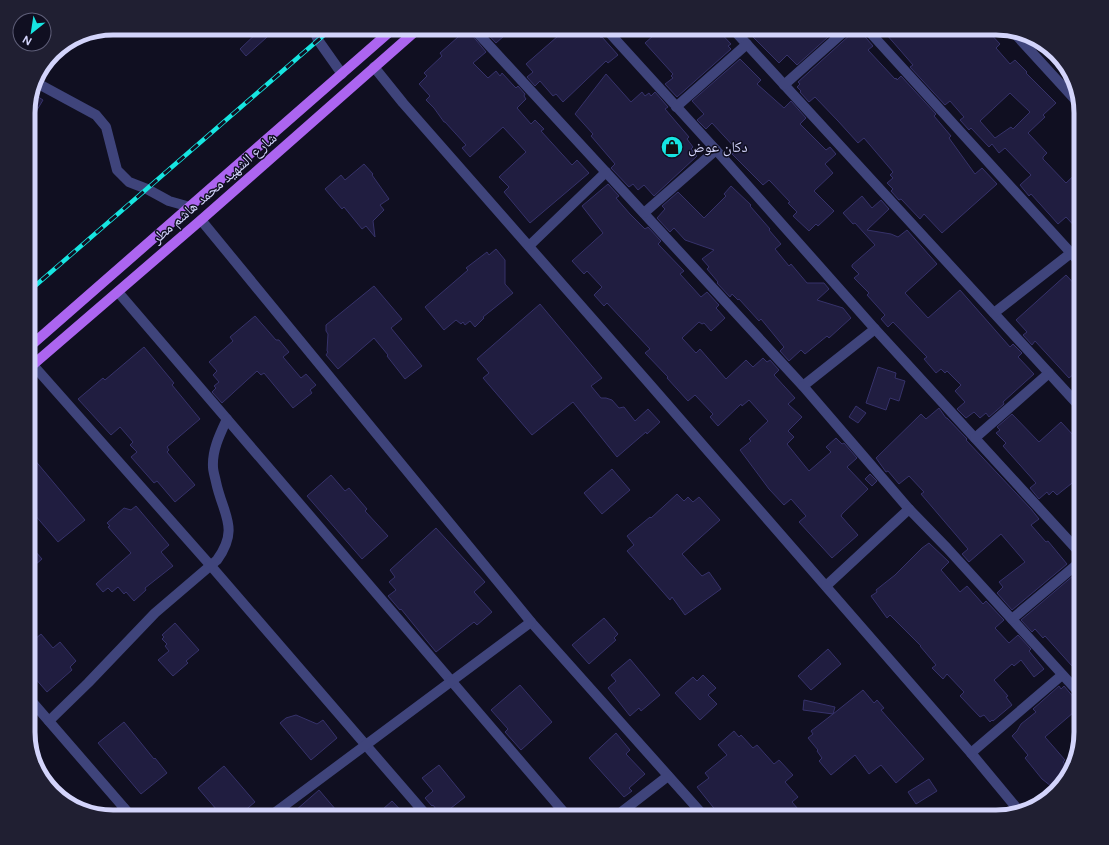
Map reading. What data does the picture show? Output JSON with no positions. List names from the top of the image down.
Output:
{
  "streets": {
    "main road": ["شارع الشهيد محمد هاشم مطر"]
  },
  "places": {
    "shop": ["دكان عوض"]
  },
  "north": "bottom left"
}
